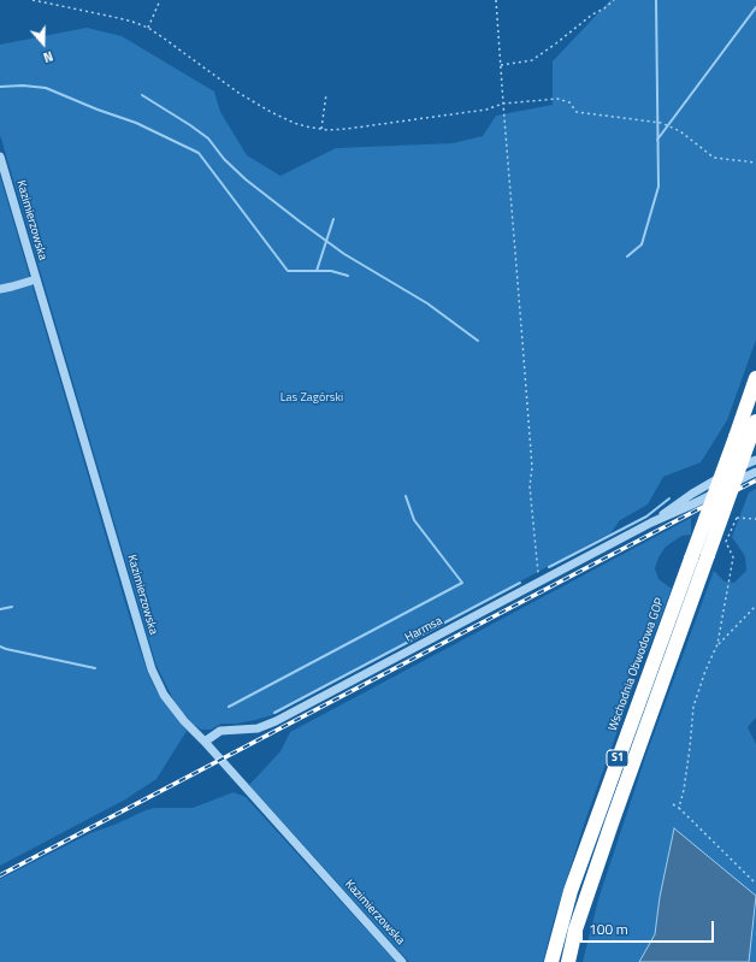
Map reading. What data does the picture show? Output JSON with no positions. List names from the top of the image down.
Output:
{
  "streets": {
    "highway": ["Wschodnia Obwodowa GOP", "S1"],
    "street": ["Kazimierzowska", "Harmsa"]
  },
  "crossings": [
    ["Kazimierzowska", "Harmsa"]
  ],
  "parks": ["Las Zagórski"],
  "scale_bar": "100 m",
  "north": "bottom"
}
